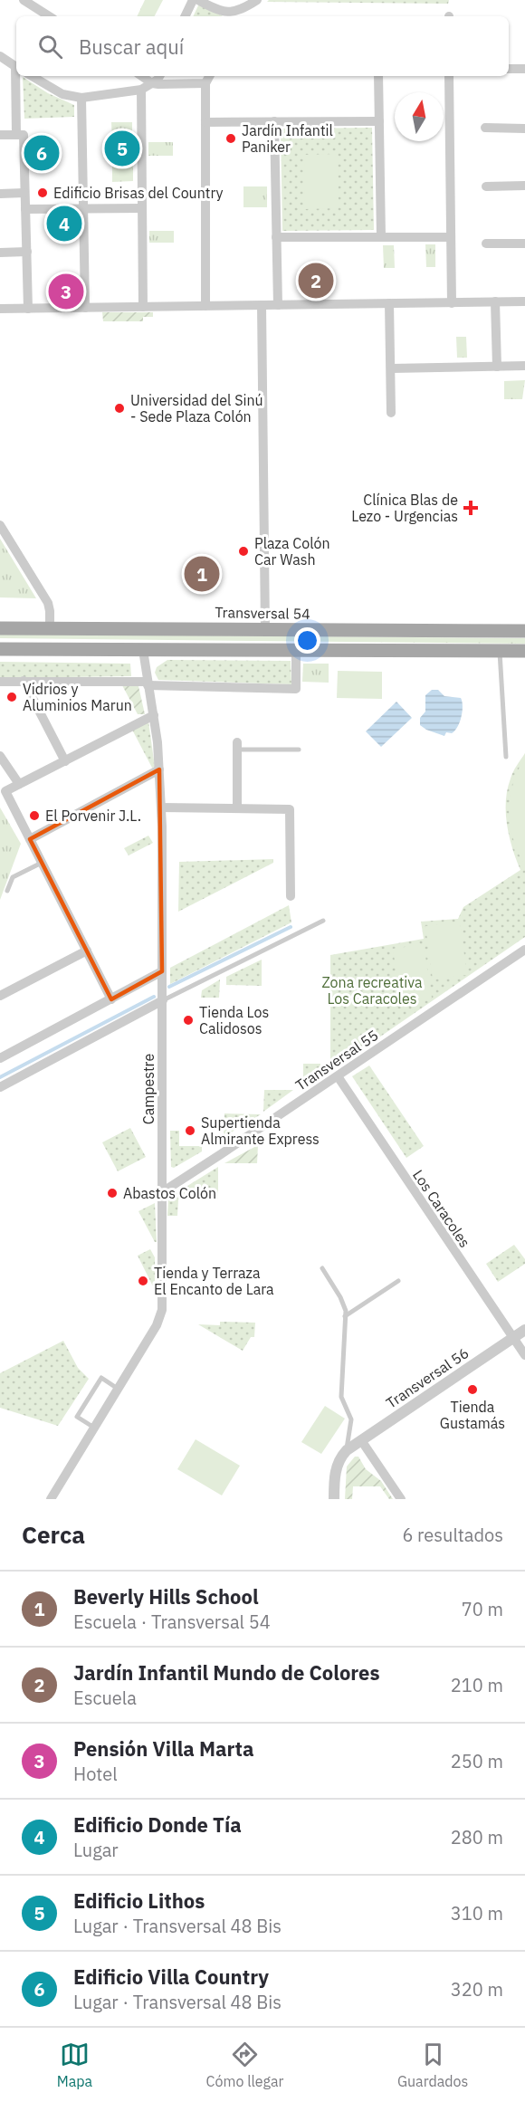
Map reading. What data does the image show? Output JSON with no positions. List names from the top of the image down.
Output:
{
  "streets": {
    "main road": ["Transversal 54"],
    "street": [
      "Transversal 55",
      "Campestre",
      "Los Caracoles",
      "Transversal 56"
    ]
  },
  "crossings": [
    ["Transversal 55", "Campestre"],
    ["Transversal 55", "Los Caracoles"],
    ["Los Caracoles", "Transversal 56"]
  ],
  "parks": ["Zona recreativa Los Caracoles"],
  "places": {
    "other": [
      "Jardín Infantil Paniker",
      "Edificio Brisas del Country",
      "Universidad del Sinú - Sede Plaza Colón",
      "Plaza Colón Car Wash",
      "Vidrios y Aluminios Marun",
      "El Porvenir J.L.",
      "Tienda Los Calidosos",
      "Supertienda Almirante Express",
      "Abastos Colón",
      "Tienda y Terraza El Encanto de Lara",
      "Tienda Gustamás"
    ],
    "health": ["Clínica Blas de Lezo - Urgencias"]
  },
  "north": "top",
  "page": {
    "search": "Buscar aquí",
    "pins": [
      "5",
      "6",
      "4",
      "2",
      "3",
      "1"
    ],
    "heading": ["Cerca", "6 resultados"],
    "list": [
      {
        "mark": "1",
        "name": "Beverly Hills School",
        "note": "Escuela · Transversal 54",
        "value": "70 m"
      },
      {
        "mark": "2",
        "name": "Jardín Infantil Mundo de Colores",
        "note": "Escuela",
        "value": "210 m"
      },
      {
        "mark": "3",
        "name": "Pensión Villa Marta",
        "note": "Hotel",
        "value": "250 m"
      },
      {
        "mark": "4",
        "name": "Edificio Donde Tía",
        "note": "Lugar",
        "value": "280 m"
      },
      {
        "mark": "5",
        "name": "Edificio Lithos",
        "note": "Lugar · Transversal 48 Bis",
        "value": "310 m"
      },
      {
        "mark": "6",
        "name": "Edificio Villa Country",
        "note": "Lugar · Transversal 48 Bis",
        "value": "320 m"
      }
    ],
    "nav": ["Mapa", "Cómo llegar", "Guardados"]
  }
}
